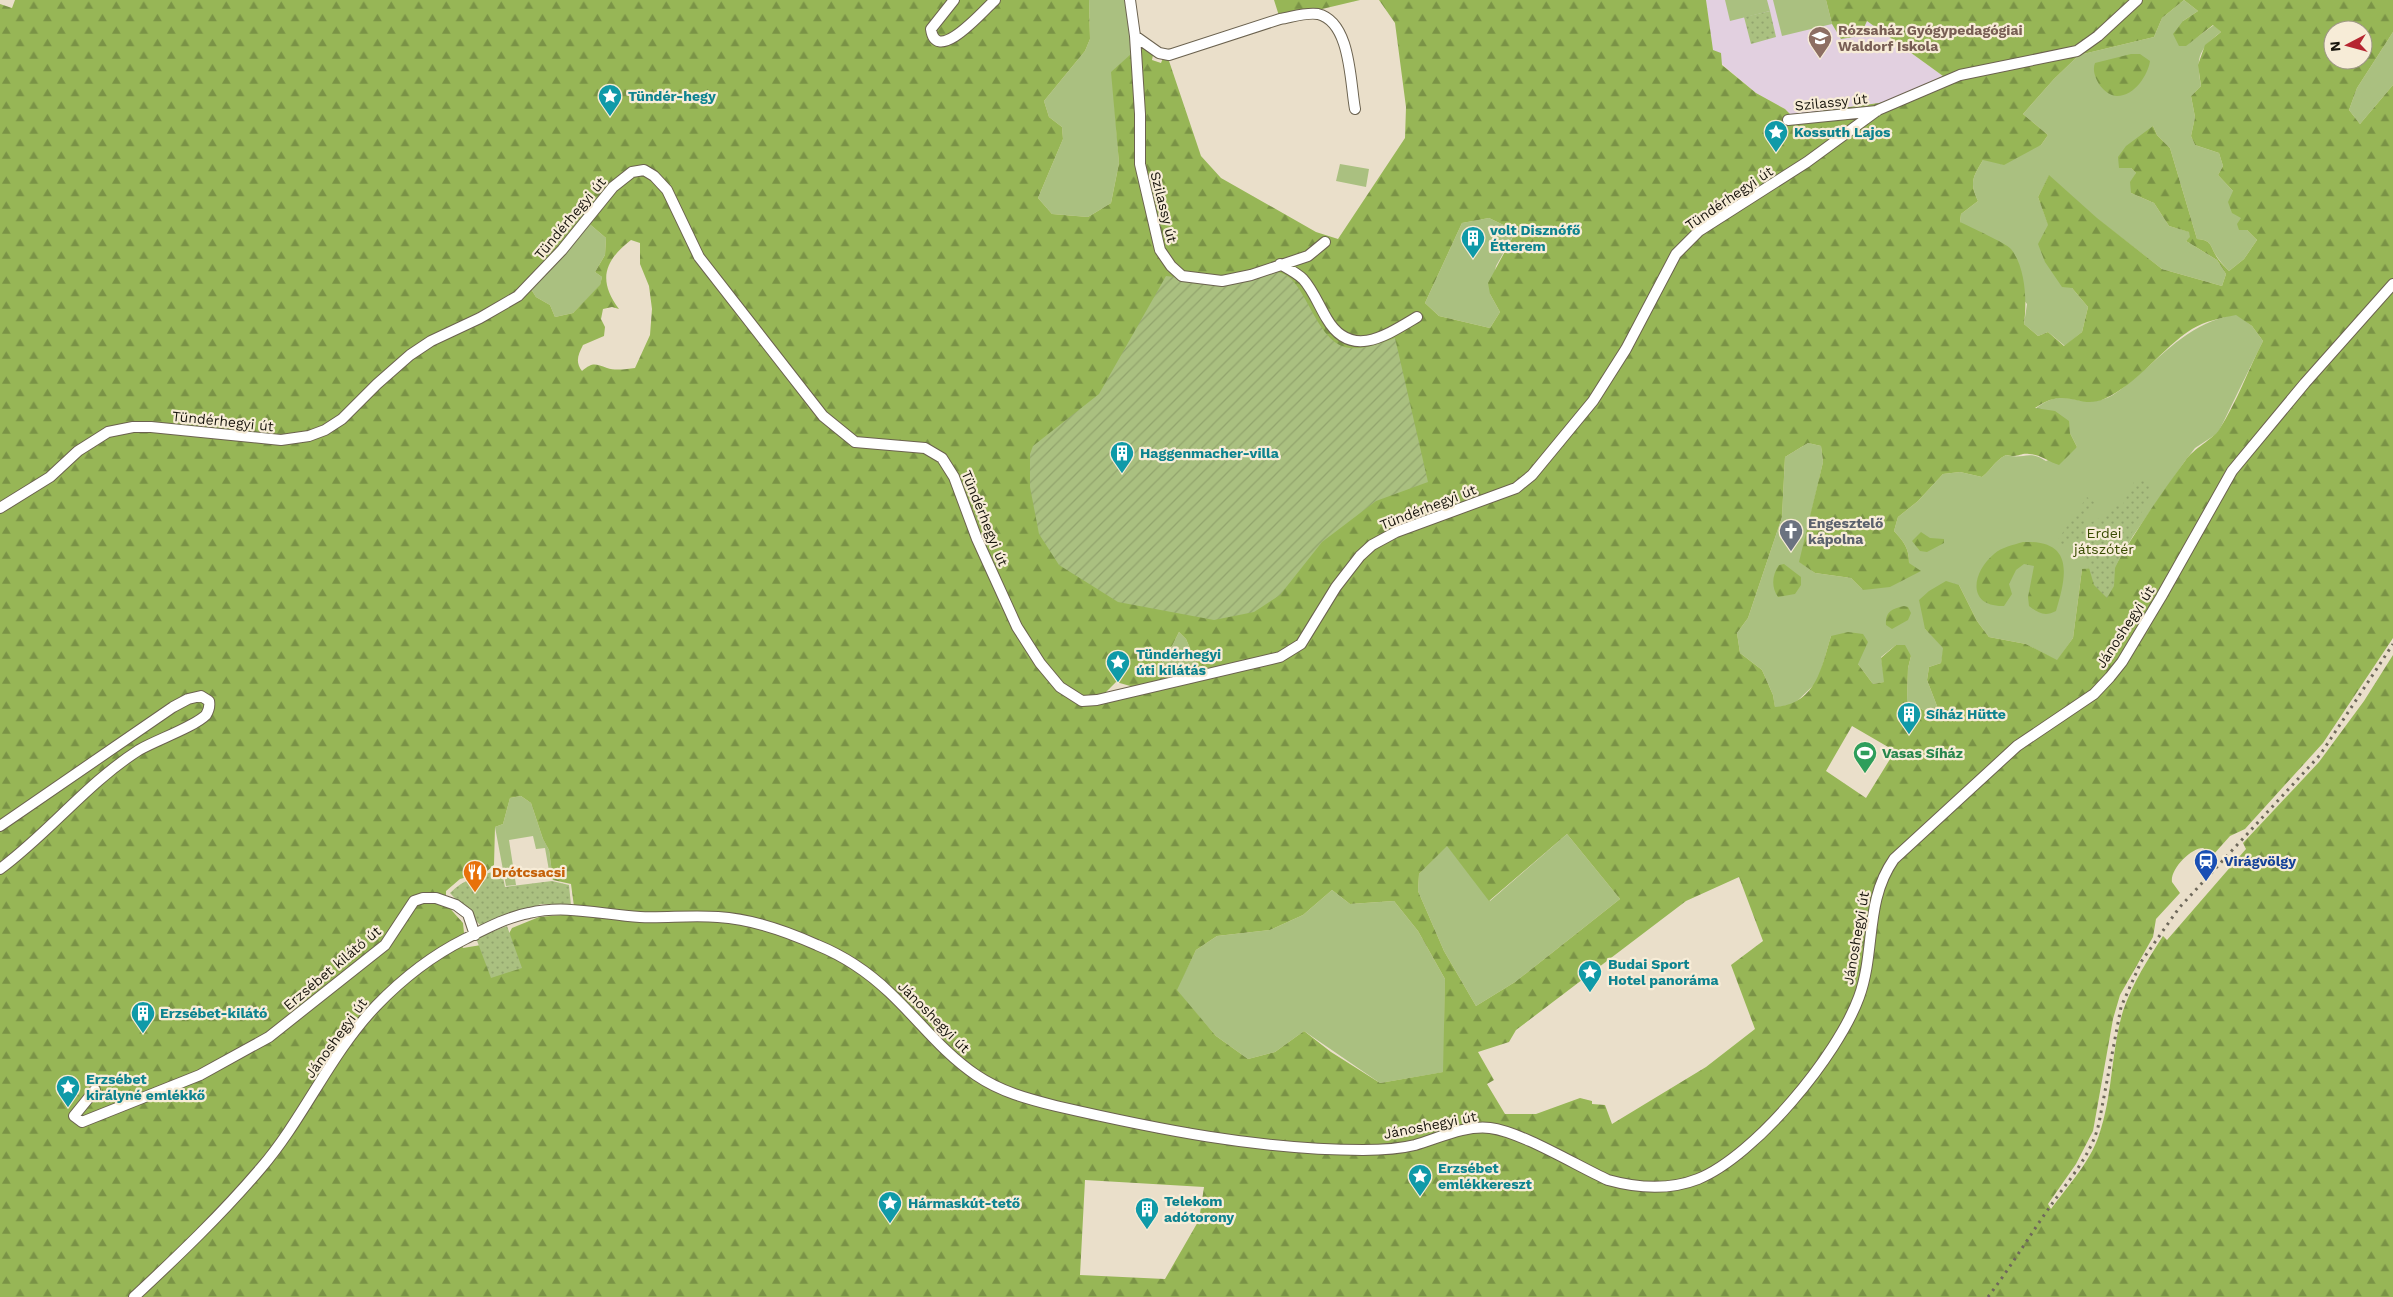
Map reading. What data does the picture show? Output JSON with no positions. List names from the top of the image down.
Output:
{
  "streets": {
    "street": [
      "Szilassy út",
      "Tündérhegyi út",
      "Jánoshegyi út",
      "Erzsébet kilátó út"
    ]
  },
  "crossings": [
    ["Szilassy út", "Tündérhegyi út"],
    ["Jánoshegyi út", "Erzsébet kilátó út"]
  ],
  "parks": ["Erdei játszótér"],
  "places": {
    "school or university": ["Rózsaház Gyógypedagógiai Waldorf Iskola"],
    "place": [
      "Tündér-hegy",
      "Kossuth Lajos",
      "Tündérhegyi úti kilátás",
      "Budai Sport Hotel panoráma",
      "Erzsébet királyné emlékkő",
      "Erzsébet emlékkereszt",
      "Hármaskút-tető"
    ],
    "building": [
      "volt Disznófő Étterem",
      "Haggenmacher-villa",
      "Síház Hütte",
      "Erzsébet-kilátó",
      "Telekom adótorony"
    ],
    "church": ["Engesztelő kápolna"],
    "sports": ["Vasas Síház"],
    "station": ["Virágvölgy"],
    "restaurant": ["Drótcsacsi"]
  },
  "north": "left"
}
